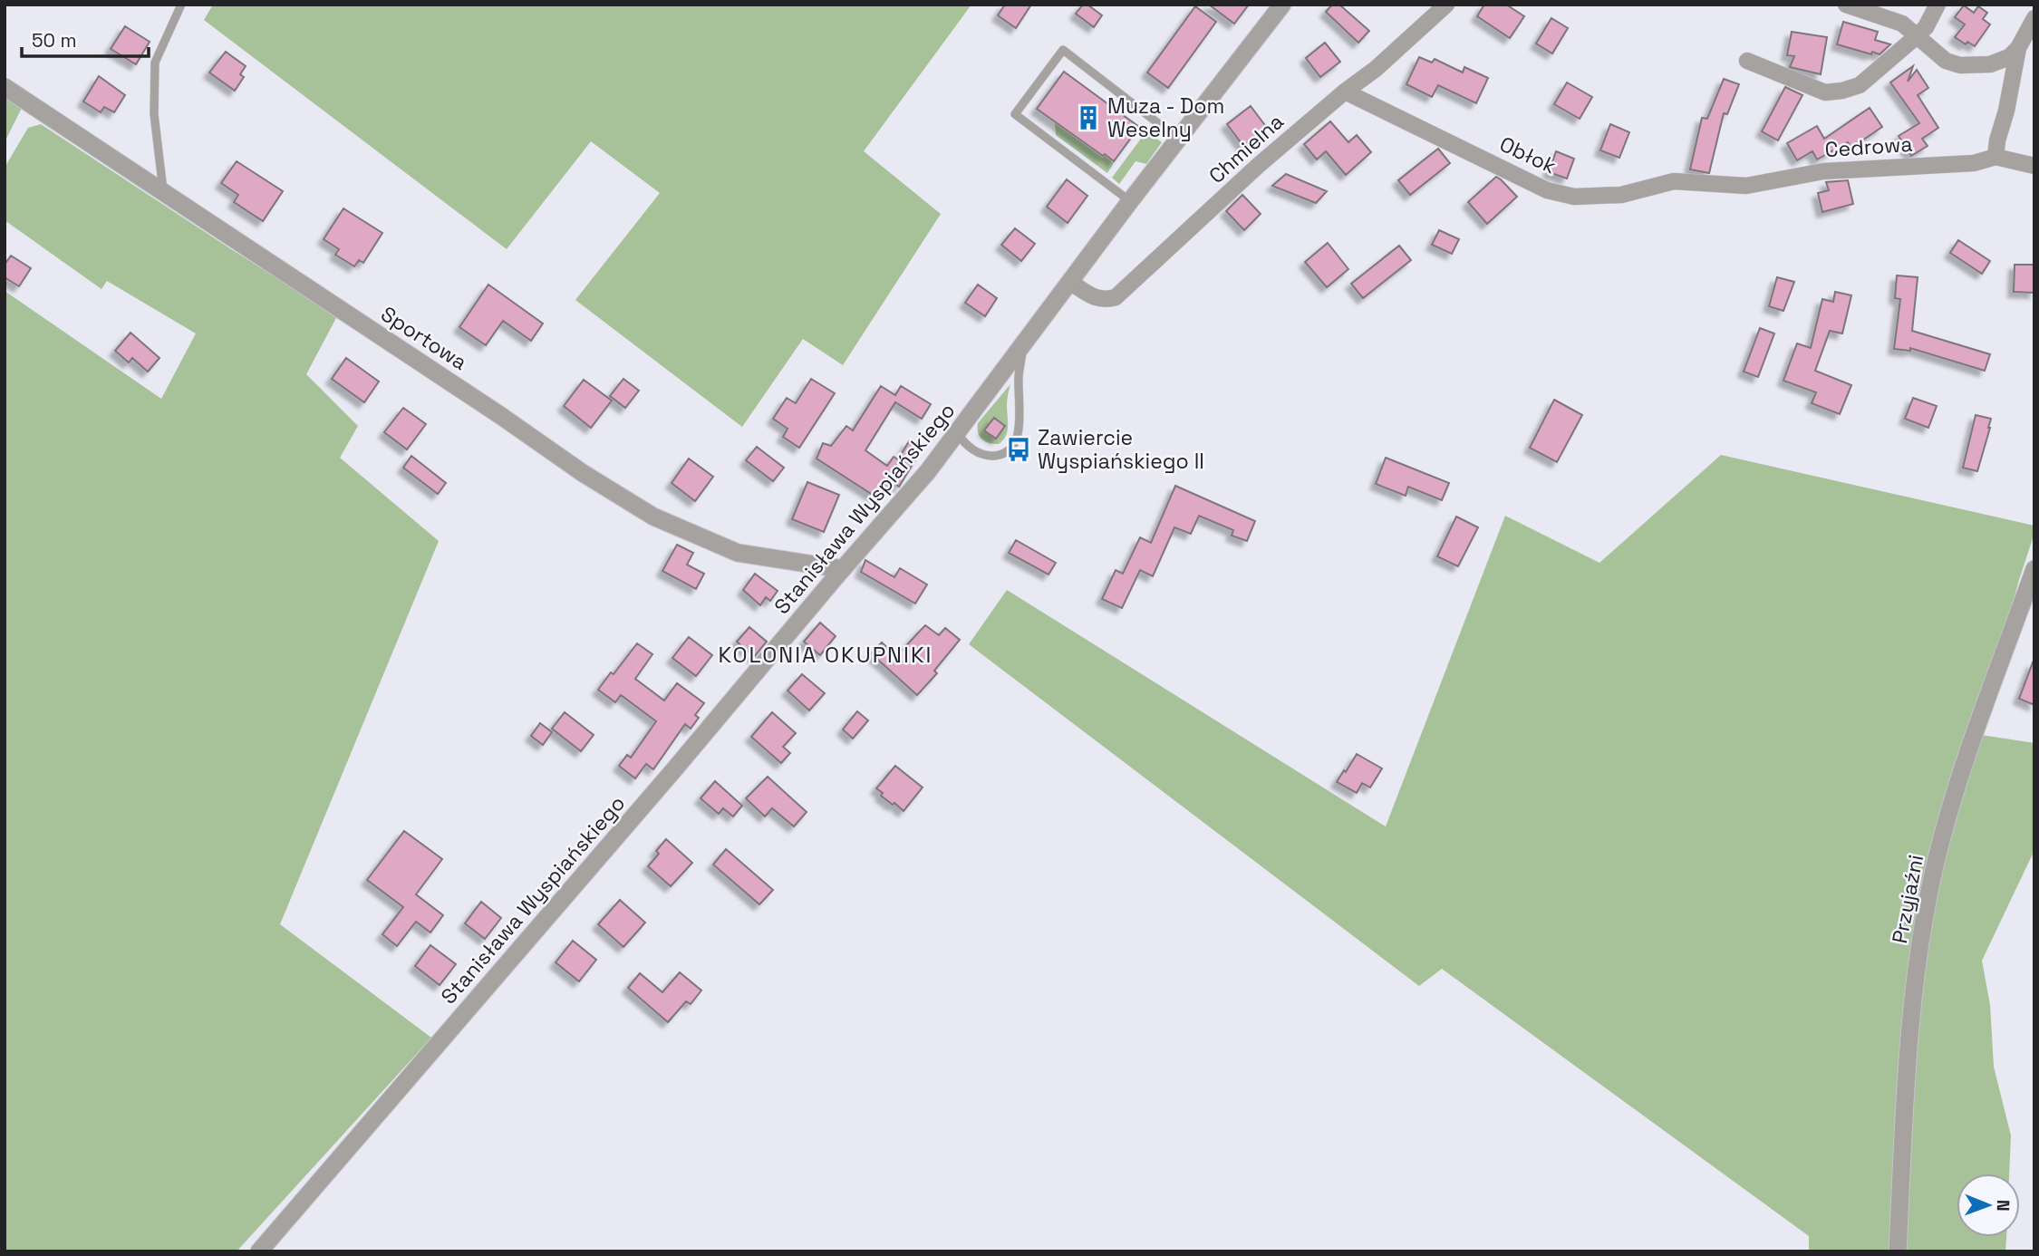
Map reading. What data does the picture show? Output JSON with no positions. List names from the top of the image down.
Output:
{
  "streets": {
    "street": [
      "Cedrowa",
      "Chmielna",
      "Obłok",
      "Sportowa",
      "Stanisława Wyspiańskiego",
      "Przyjaźni"
    ]
  },
  "crossings": [
    ["Cedrowa", "Obłok"],
    ["Chmielna", "Obłok"],
    ["Chmielna", "Stanisława Wyspiańskiego"],
    ["Sportowa", "Stanisława Wyspiańskiego"]
  ],
  "districts": ["KOLONIA OKUPNIKI"],
  "places": {
    "building": ["Muza - Dom Weselny"],
    "bus stop": ["Zawiercie Wyspiańskiego II"]
  },
  "scale_bar": "50 m",
  "north": "right"
}
